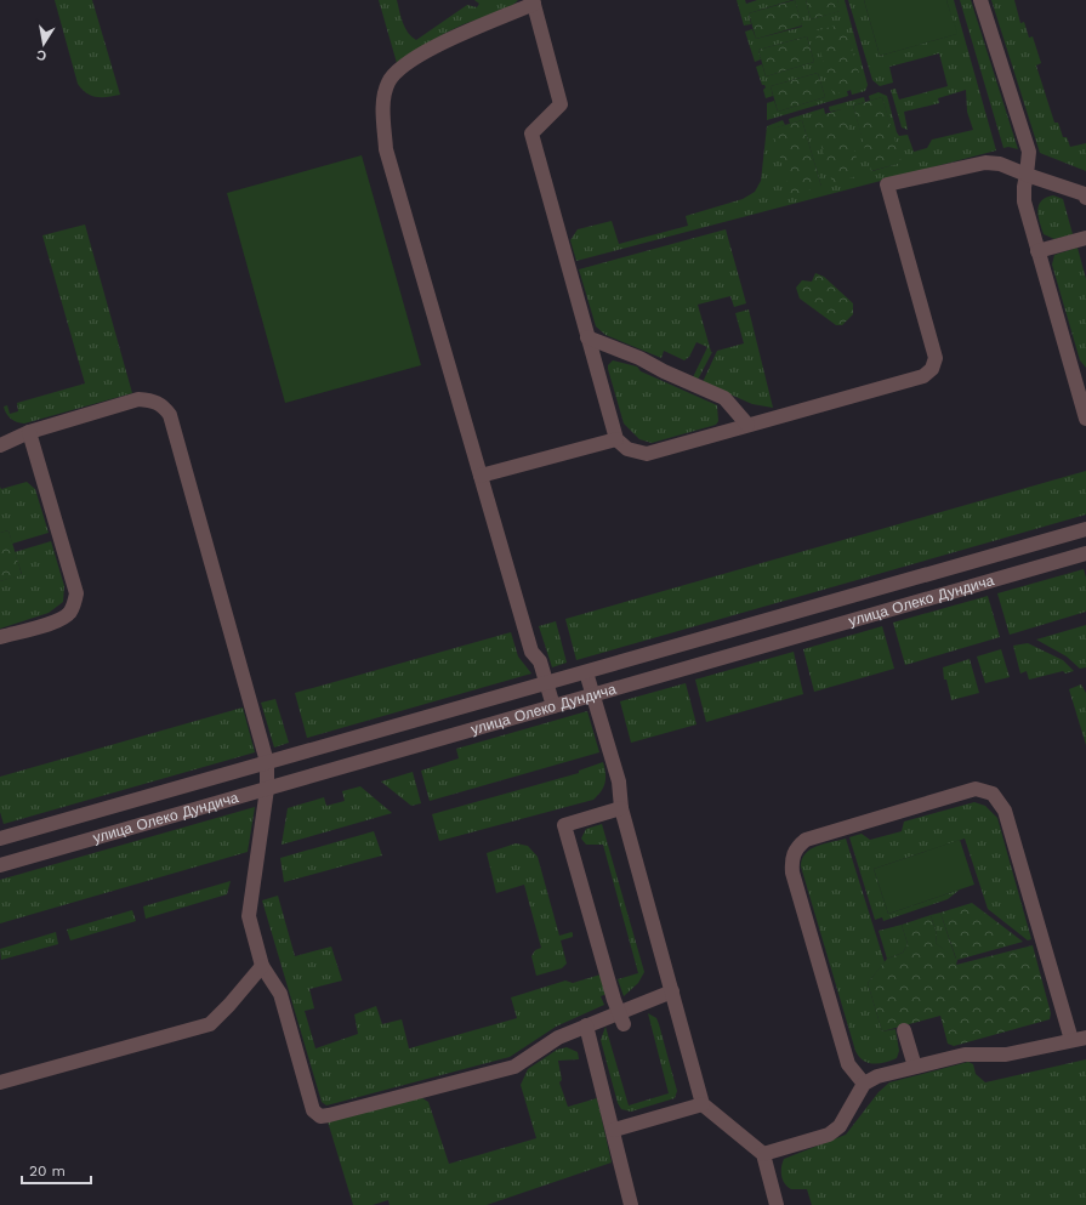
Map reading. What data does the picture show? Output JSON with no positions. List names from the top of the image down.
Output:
{
  "streets": {
    "street": ["улица Олеко Дундича"]
  },
  "scale_bar": "20 m",
  "north": "bottom"
}
